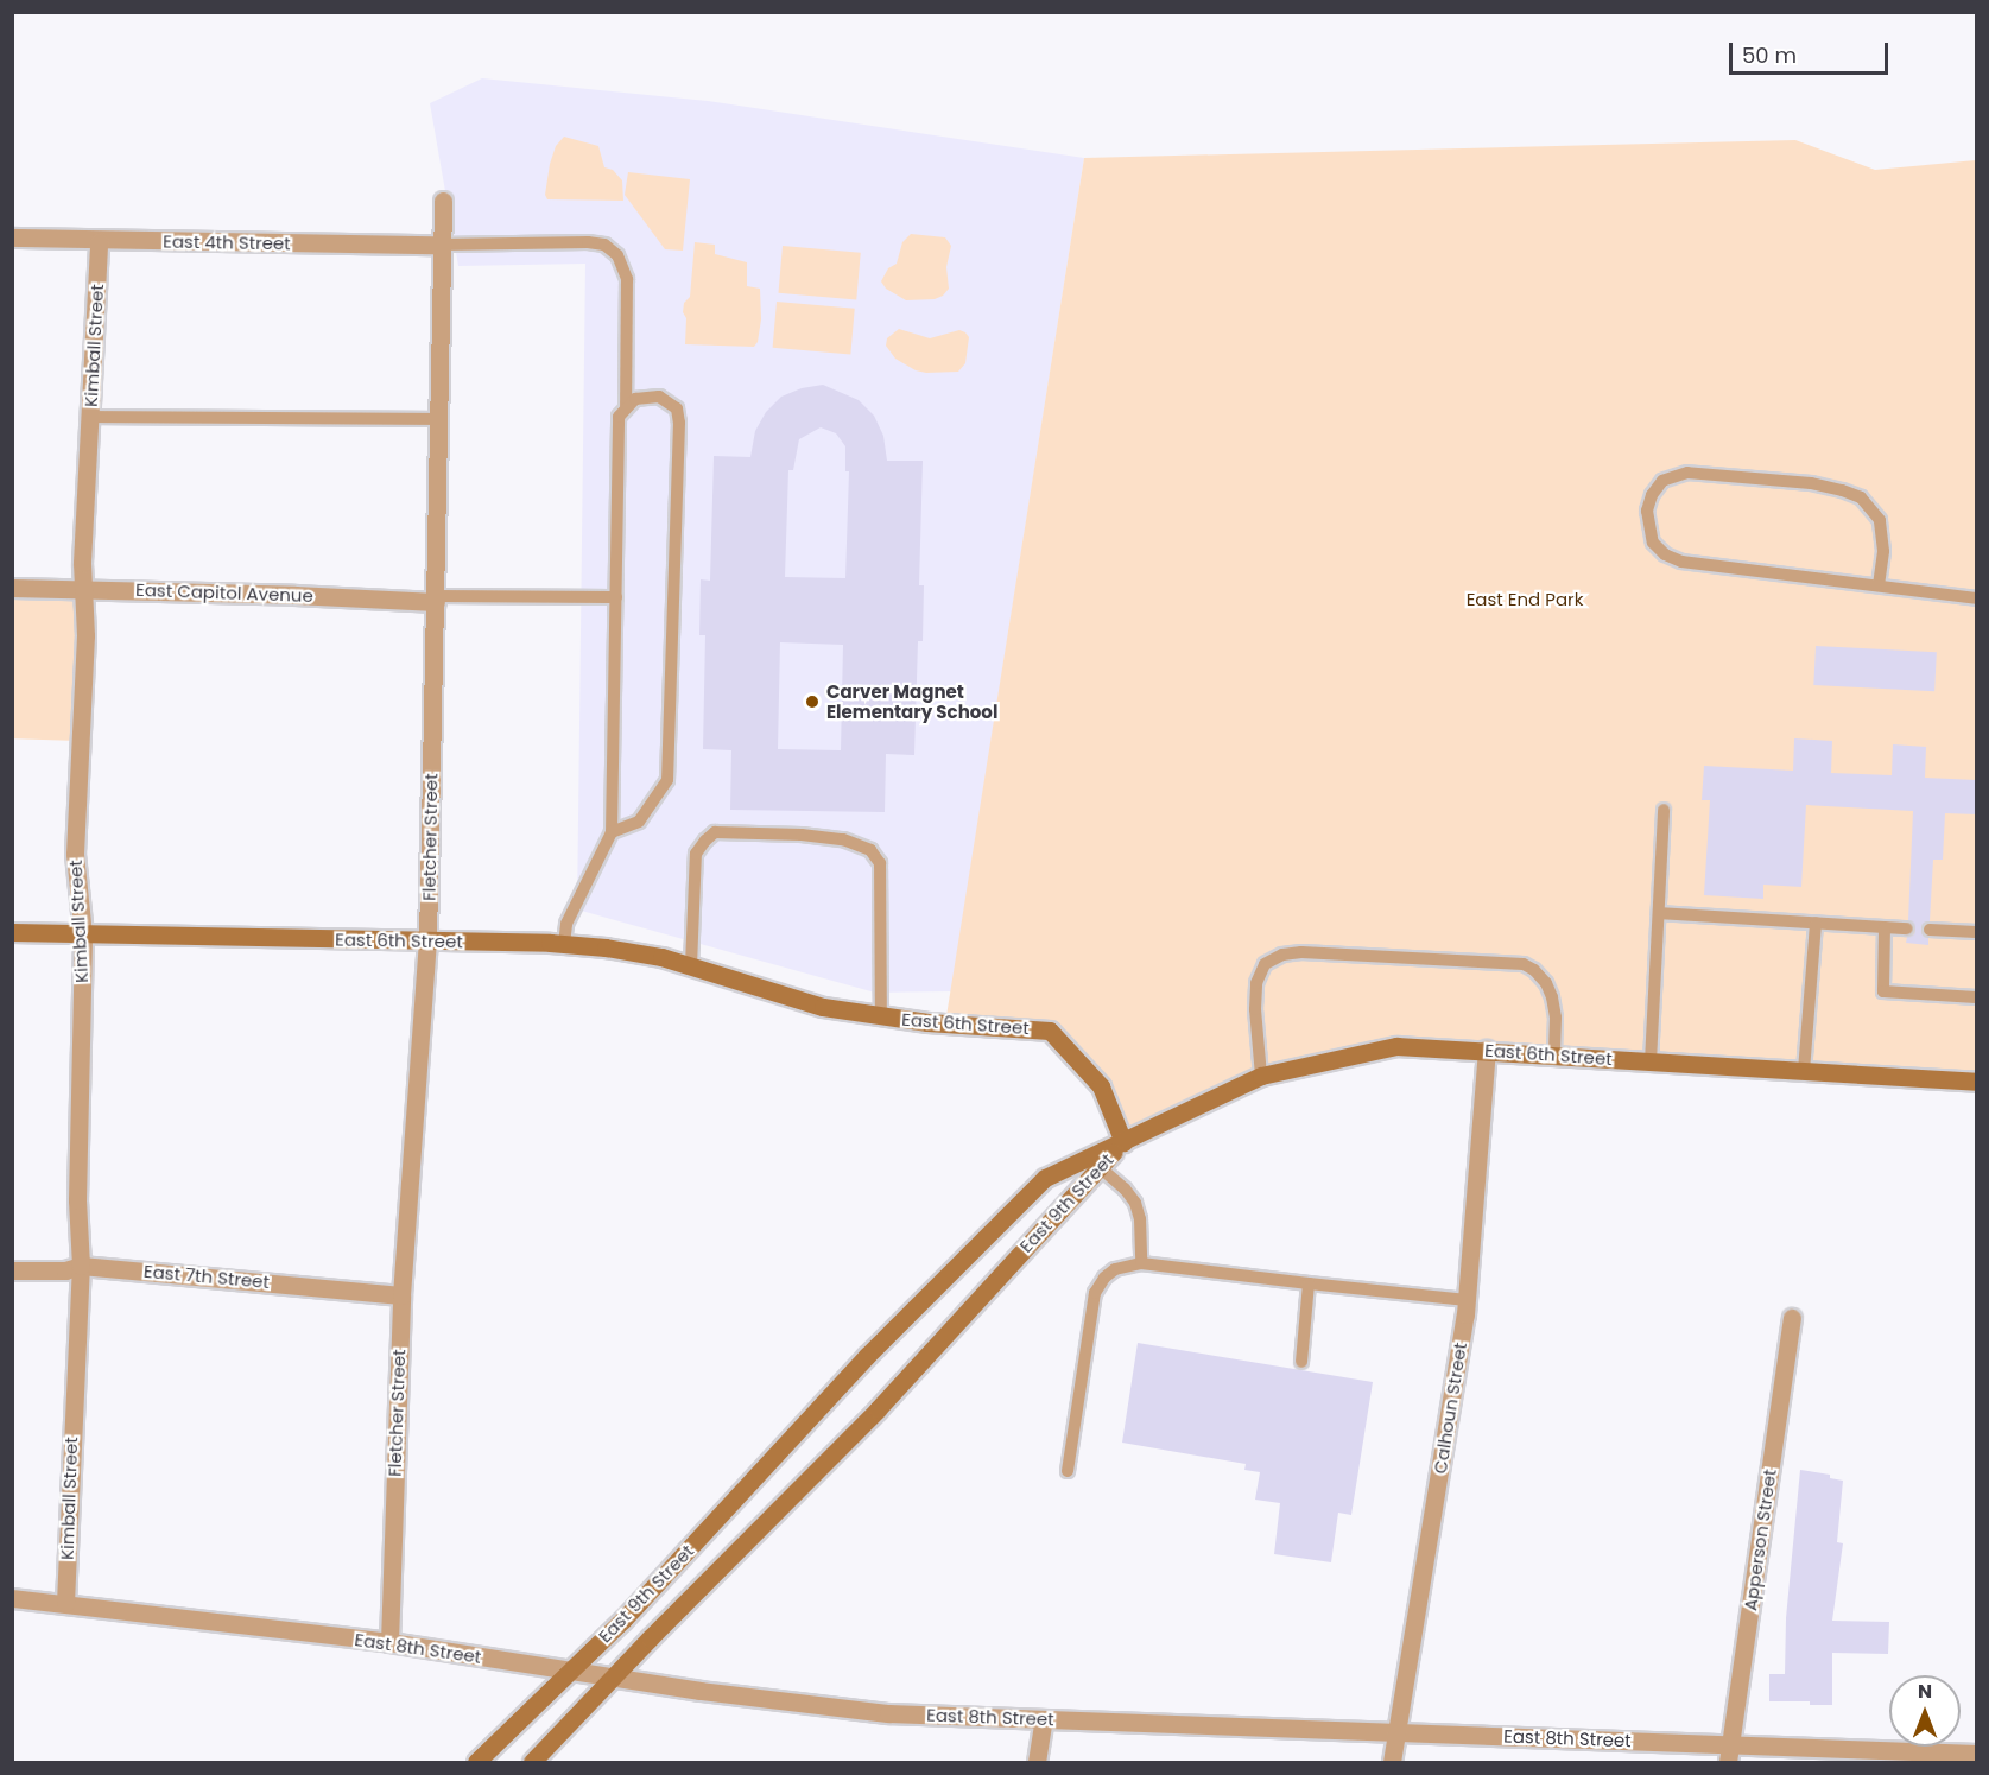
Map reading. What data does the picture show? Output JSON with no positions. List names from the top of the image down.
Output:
{
  "streets": {
    "main road": ["East 6th Street", "East 9th Street"],
    "street": [
      "East 4th Street",
      "Kimball Street",
      "East Capitol Avenue",
      "Fletcher Street",
      "East 7th Street",
      "Calhoun Street",
      "Apperson Street",
      "East 8th Street"
    ]
  },
  "crossings": [
    ["East 4th Street", "Kimball Street"],
    ["East 4th Street", "Fletcher Street"],
    ["Kimball Street", "East Capitol Avenue"],
    ["Kimball Street", "East 6th Street"],
    ["Kimball Street", "East 7th Street"],
    ["Kimball Street", "East 8th Street"],
    ["East Capitol Avenue", "Fletcher Street"],
    ["Fletcher Street", "East 6th Street"],
    ["Fletcher Street", "East 7th Street"],
    ["Fletcher Street", "East 8th Street"],
    ["East 6th Street", "East 9th Street"],
    ["East 6th Street", "Calhoun Street"],
    ["East 9th Street", "East 8th Street"],
    ["Calhoun Street", "East 8th Street"],
    ["Apperson Street", "East 8th Street"]
  ],
  "parks": ["East End Park"],
  "places": ["Carver Magnet Elementary School"],
  "scale_bar": "50 m",
  "north": "top"
}
